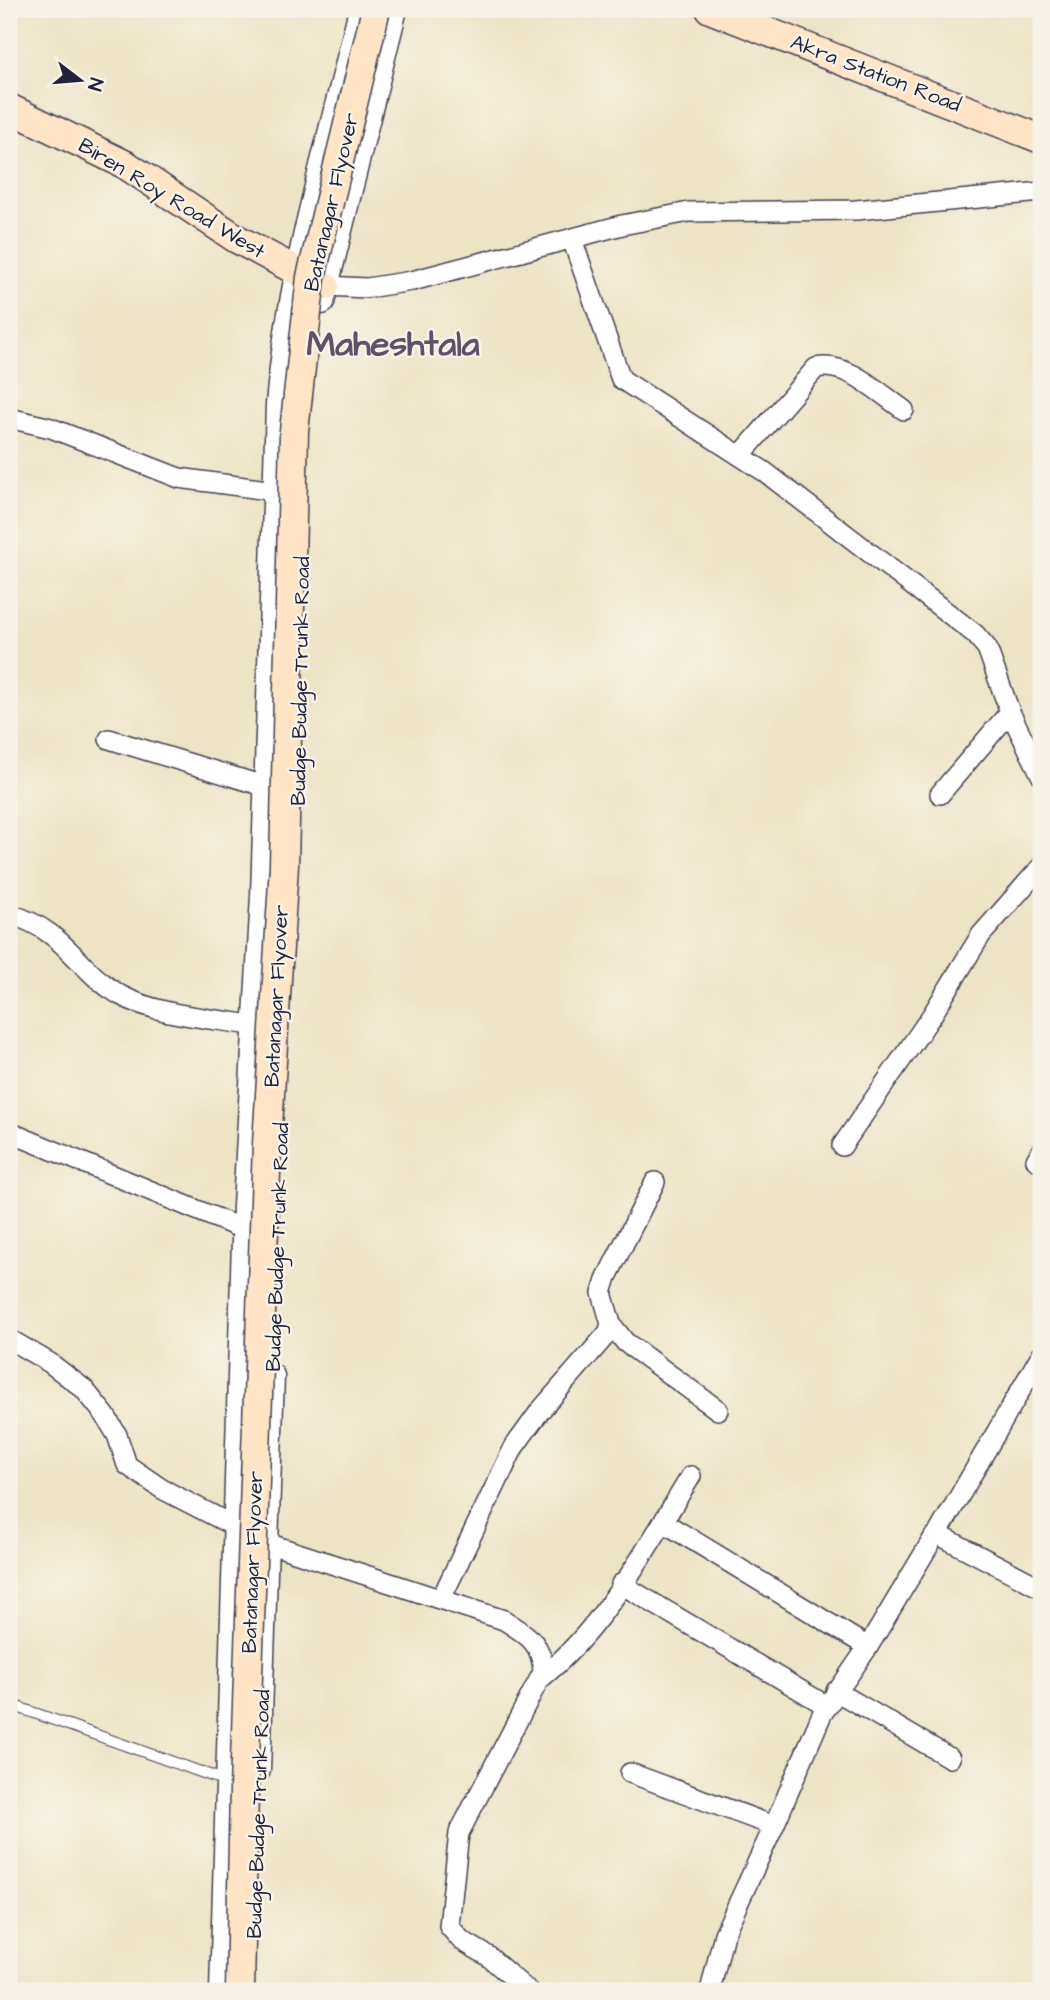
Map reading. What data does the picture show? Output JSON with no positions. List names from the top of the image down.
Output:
{
  "streets": {
    "main road": ["Akra Station Road", "Biren Roy Road West", "Batanagar Flyover"],
    "street": ["Budge Budge Trunk Road"]
  },
  "crossings": [
    ["Biren Roy Road West", "Budge Budge Trunk Road"]
  ],
  "districts": ["Maheshtala"],
  "north": "right"
}
